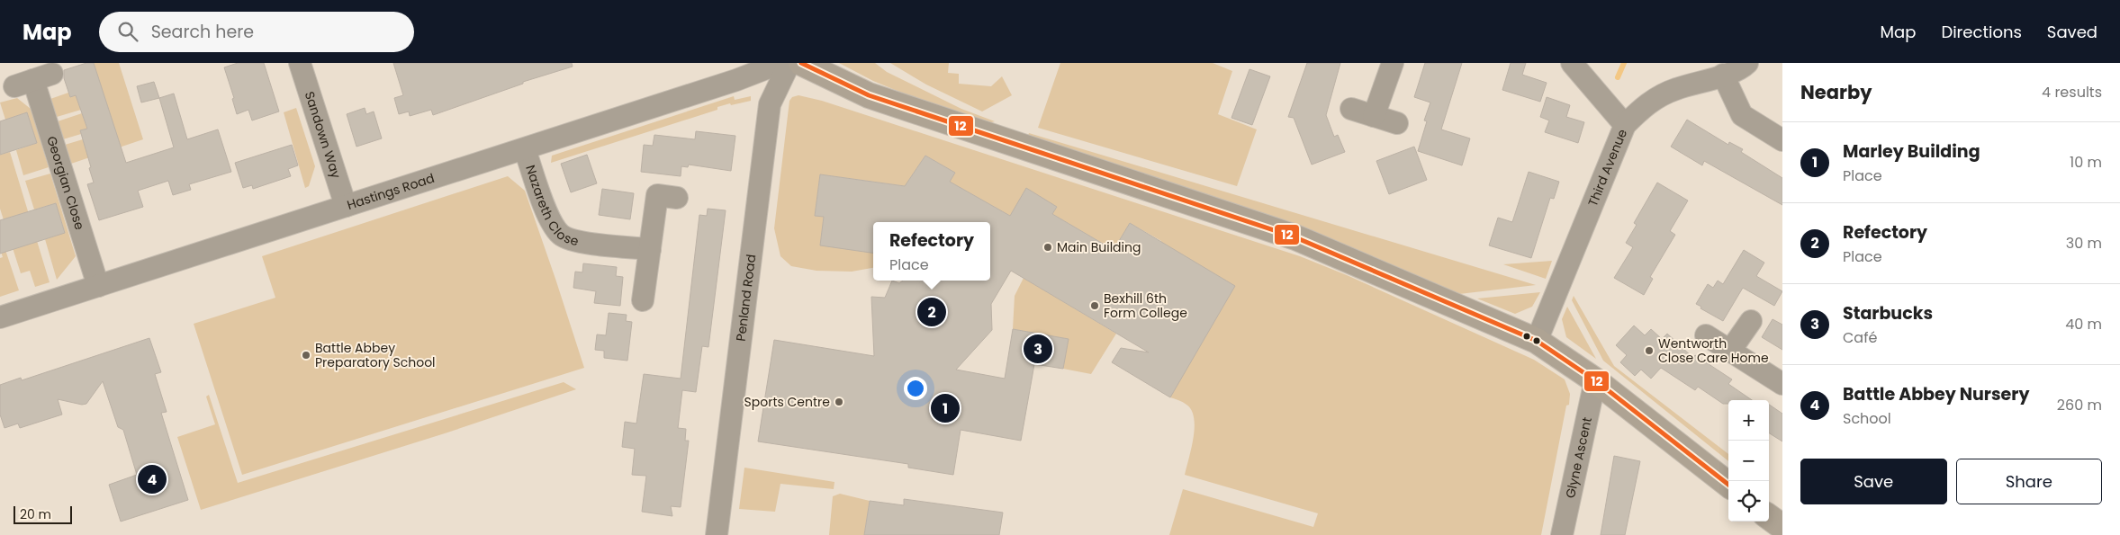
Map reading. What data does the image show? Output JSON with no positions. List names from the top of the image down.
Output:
{
  "streets": {
    "street": [
      "Sandown Way",
      "Third Avenue",
      "Georgian Close",
      "Hastings Road",
      "Nazareth Close",
      "Penland Road",
      "Glyne Ascent"
    ]
  },
  "crossings": [
    ["Sandown Way", "Hastings Road"],
    ["Georgian Close", "Hastings Road"],
    ["Hastings Road", "Nazareth Close"]
  ],
  "places": [
    "Main Building",
    "Bexhill 6th Form College",
    "Wentworth Close Care Home",
    "Battle Abbey Preparatory School",
    "Sports Centre"
  ],
  "lines": ["transit line 12"],
  "scale_bar": "20 m",
  "page": {
    "header": "Map",
    "search": "Search here",
    "nav": ["Map", "Directions", "Saved"],
    "heading": ["Nearby", "4 results"],
    "list": [
      {
        "mark": "1",
        "name": "Marley Building",
        "note": "Place",
        "value": "10 m"
      },
      {
        "mark": "2",
        "name": "Refectory",
        "note": "Place",
        "value": "30 m"
      },
      {
        "mark": "3",
        "name": "Starbucks",
        "note": "Café",
        "value": "40 m"
      },
      {
        "mark": "4",
        "name": "Battle Abbey Nursery",
        "note": "School",
        "value": "260 m"
      }
    ],
    "popup": ["Refectory", "Place"],
    "pins": [
      "2",
      "3",
      "1",
      "4"
    ],
    "map_buttons": ["+", "−"],
    "buttons": ["Save", "Share"],
    "scale": "20 m"
  }
}
